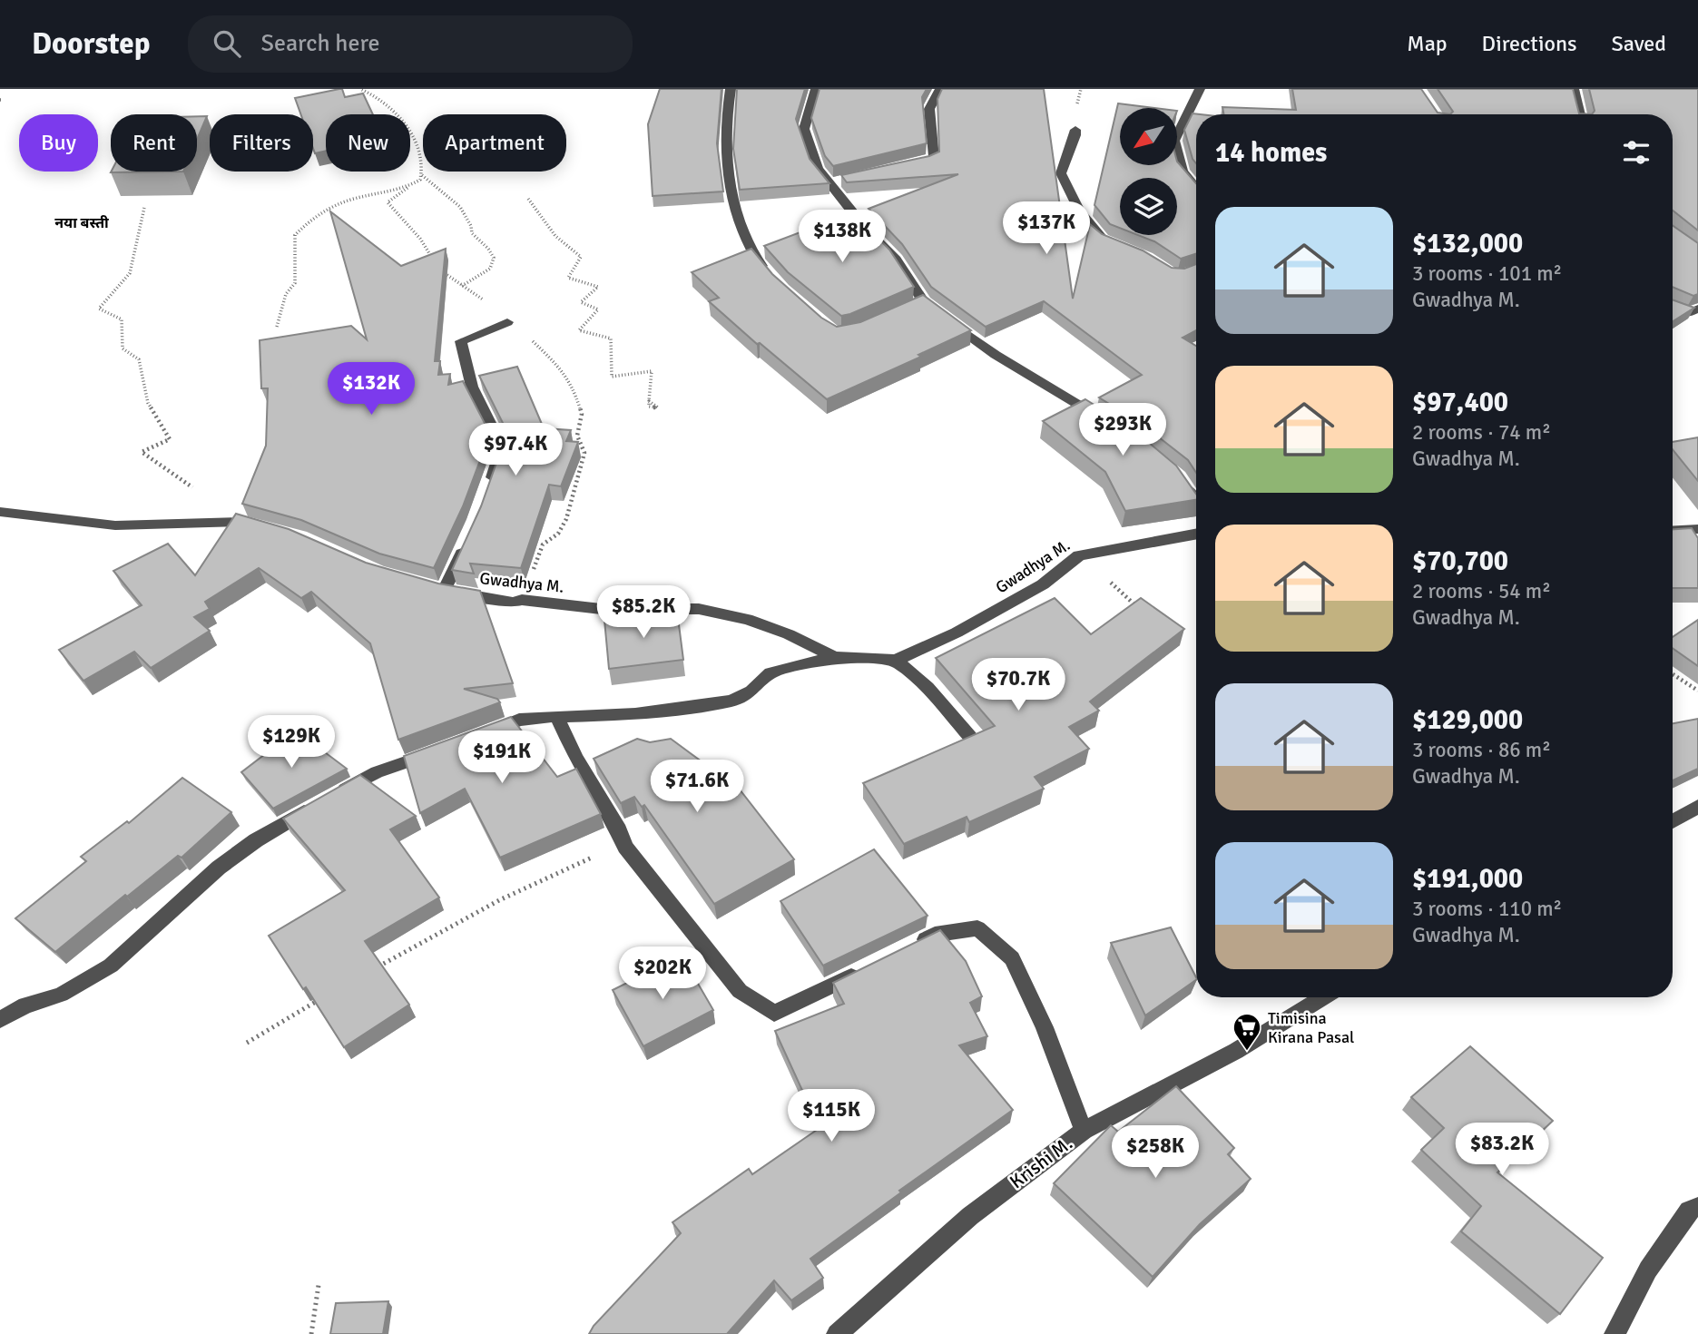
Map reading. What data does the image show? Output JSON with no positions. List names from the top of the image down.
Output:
{
  "streets": {
    "street": ["Gwadhya M.", "Krishi M."]
  },
  "districts": ["नया बस्ती"],
  "places": {
    "supermarket": ["Timisina Kirana Pasal"]
  },
  "north": "bottom left",
  "page": {
    "header": "Doorstep",
    "search": "Search here",
    "nav": ["Map", "Directions", "Saved"],
    "chip": [
      "Buy",
      "Rent",
      "Filters",
      "New",
      "Apartment"
    ],
    "heading": "14 homes",
    "list": [
      {
        "name": "$132,000",
        "note": "3 rooms · 101 m² · Gwadhya M."
      },
      {
        "name": "$97,400",
        "note": "2 rooms · 74 m² · Gwadhya M."
      },
      {
        "name": "$70,700",
        "note": "2 rooms · 54 m² · Gwadhya M."
      },
      {
        "name": "$129,000",
        "note": "3 rooms · 86 m² · Gwadhya M."
      },
      {
        "name": "$191,000",
        "note": "3 rooms · 110 m² · Gwadhya M."
      }
    ],
    "price": [
      "$137K",
      "$138K",
      "$132K",
      "$293K",
      "$97.4K",
      "$85.2K",
      "$70.7K",
      "$129K",
      "$191K",
      "$71.6K",
      "$202K",
      "$115K",
      "$83.2K",
      "$258K"
    ]
  }
}
